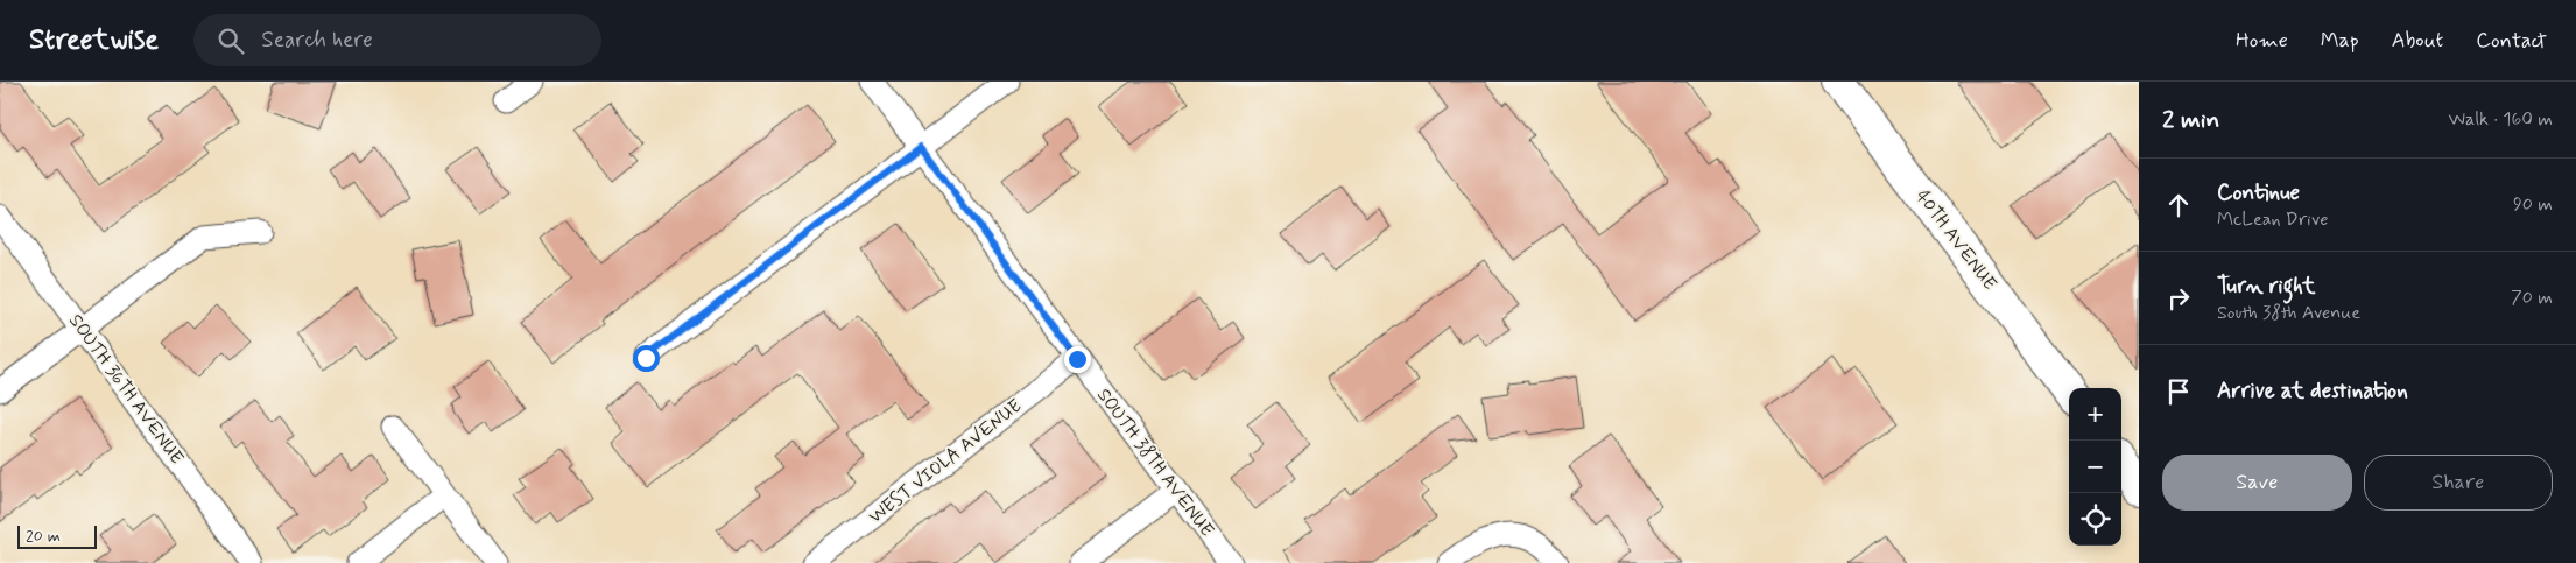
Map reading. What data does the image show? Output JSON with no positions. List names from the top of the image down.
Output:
{
  "streets": {
    "main road": ["40TH AVENUE"],
    "street": ["SOUTH 36TH AVENUE", "WEST VIOLA AVENUE", "SOUTH 38TH AVENUE"]
  },
  "crossings": [
    ["WEST VIOLA AVENUE", "SOUTH 38TH AVENUE"]
  ],
  "scale_bar": "20 m",
  "page": {
    "header": "Streetwise",
    "search": "Search here",
    "nav": [
      "Home",
      "Map",
      "About",
      "Contact"
    ],
    "heading": ["2 min", "Walk · 160 m"],
    "list": [
      ["Continue", "McLean Drive", "90 m"],
      ["Turn right", "South 38th Avenue", "70 m"],
      "Arrive at destination"
    ],
    "map_buttons": ["+", "−"],
    "buttons": ["Save", "Share"],
    "scale": "20 m"
  }
}
